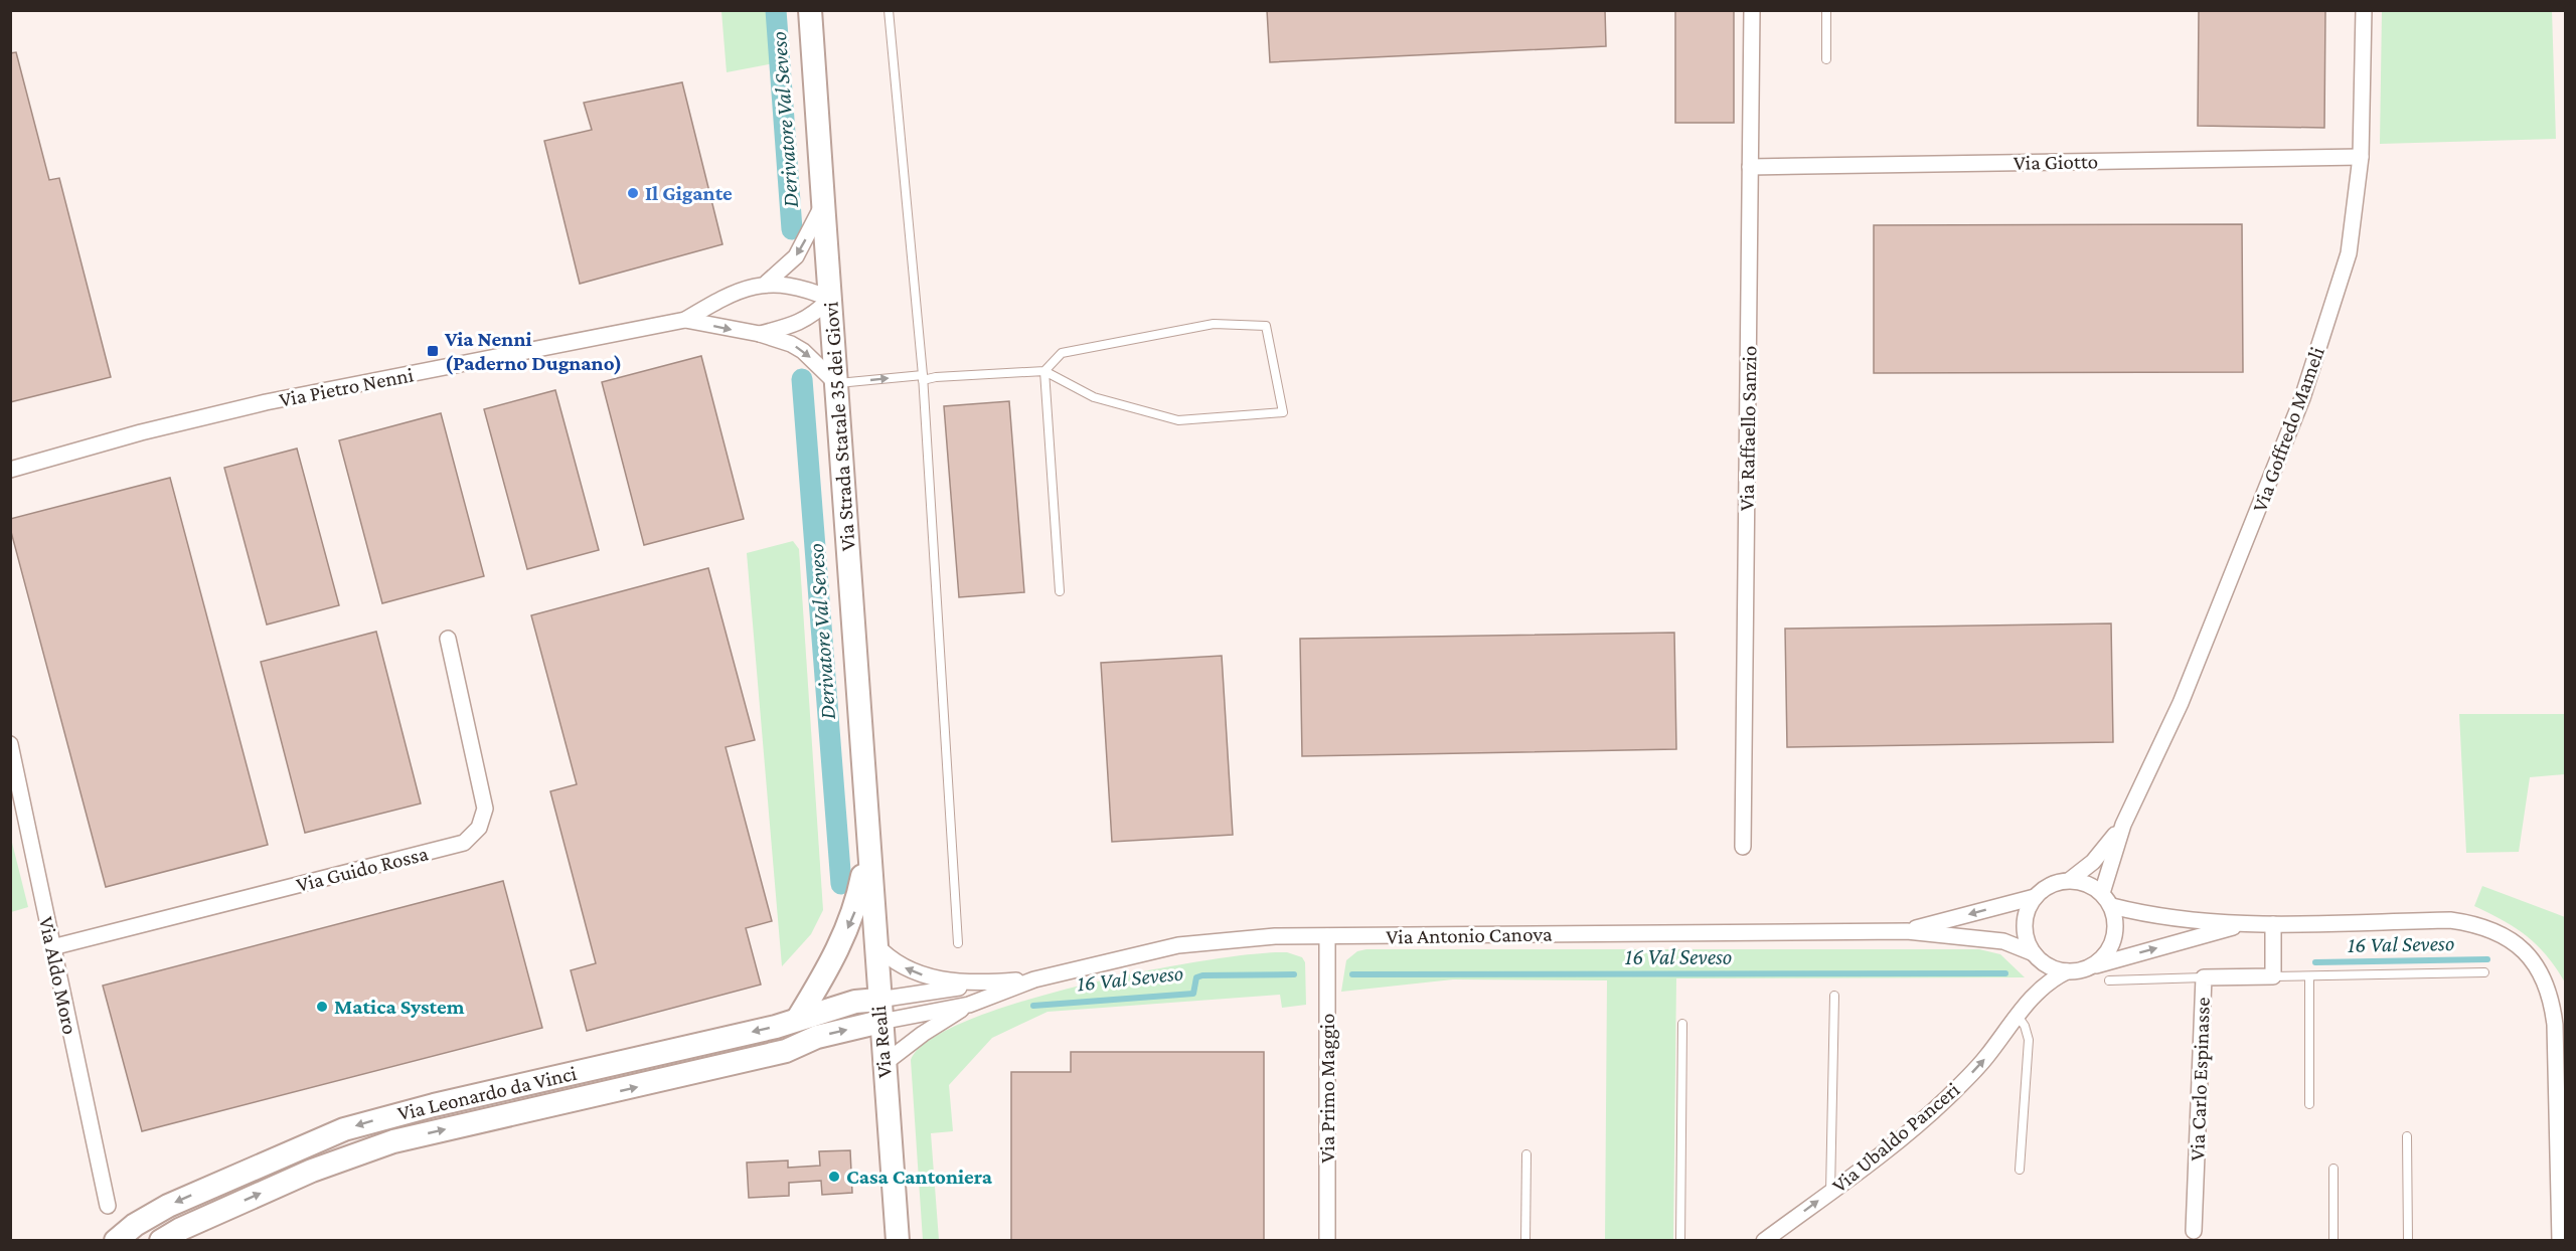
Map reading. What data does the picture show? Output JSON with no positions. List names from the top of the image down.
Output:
{
  "streets": {
    "main road": ["Via Strada Statale 35 dei Giovi", "Via Reali", "Via Leonardo da Vinci"],
    "street": [
      "Via Giotto",
      "Via Pietro Nenni",
      "Via Raffaello Sanzio",
      "Via Goffredo Mameli",
      "Via Guido Rossa",
      "Via Antonio Canova",
      "Via Aldo Moro",
      "Via Carlo Espinasse",
      "Via Primo Maggio",
      "Via Ubaldo Panceri"
    ]
  },
  "crossings": [
    ["Via Giotto", "Via Raffaello Sanzio"],
    ["Via Giotto", "Via Goffredo Mameli"],
    ["Via Pietro Nenni", "Via Strada Statale 35 dei Giovi"],
    ["Via Strada Statale 35 dei Giovi", "Via Reali"],
    ["Via Guido Rossa", "Via Aldo Moro"],
    ["Via Antonio Canova", "Via Reali"],
    ["Via Antonio Canova", "Via Primo Maggio"],
    ["Via Antonio Canova", "Via Leonardo da Vinci"],
    ["Via Antonio Canova", "Via Ubaldo Panceri"],
    ["Via Reali", "Via Leonardo da Vinci"]
  ],
  "one_way": ["Via Ubaldo Panceri"],
  "water": ["Derivatore Val Seveso", "16 Val Seveso"],
  "places": {
    "other": ["Il Gigante", "Matica System", "Casa Cantoniera"],
    "transit": ["Via Nenni (Paderno Dugnano)"]
  }
}
